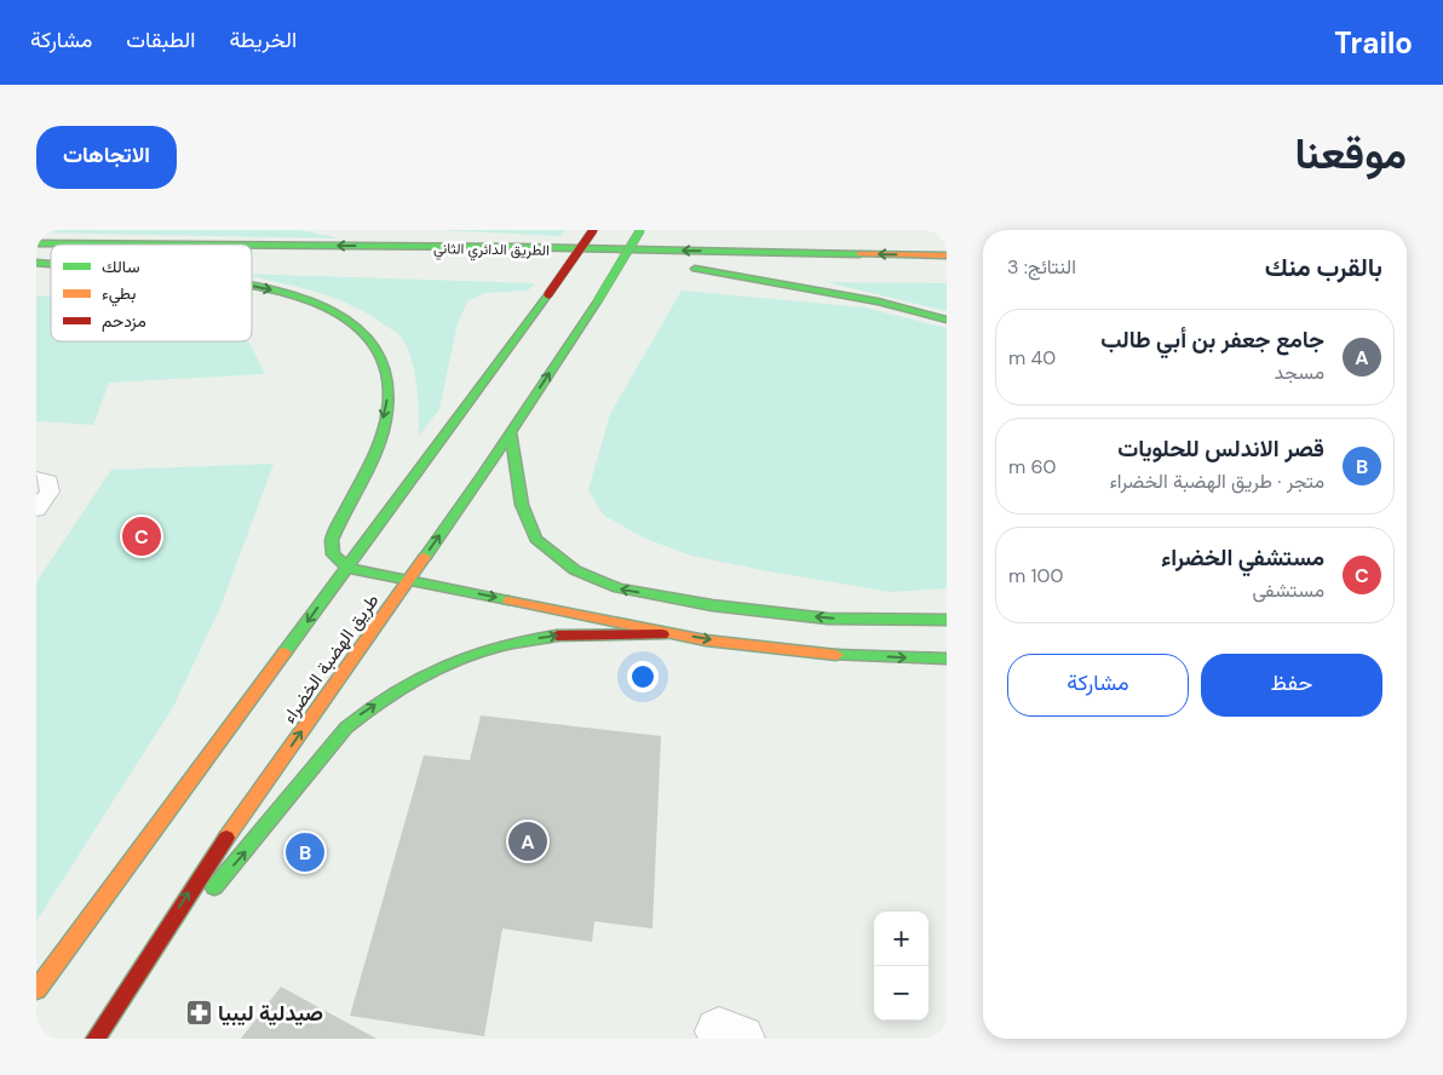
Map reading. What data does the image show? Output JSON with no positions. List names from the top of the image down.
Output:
{
  "streets": {
    "main road": ["الطريق الدائري الثاني", "طريق الهضبة الخضراء"]
  },
  "places": {
    "pharmacy": ["صيدلية ليبيا"]
  },
  "legend": ["سالك", "بطيء", "مزدحم"],
  "page": {
    "header": "Trailo",
    "nav": ["الخريطة", "الطبقات", "مشاركة"],
    "title": "موقعنا",
    "buttons": [
      "الاتجاهات",
      ["حفظ", "مشاركة"]
    ],
    "heading": ["بالقرب منك", "النتائج: 3"],
    "list": [
      {
        "mark": "A",
        "name": "جامع جعفر بن أبي طالب",
        "note": "مسجد",
        "value": "40 m"
      },
      {
        "mark": "B",
        "name": "قصر الاندلس للحلويات",
        "note": "متجر · طريق الهضبة الخضراء",
        "value": "60 m"
      },
      {
        "mark": "C",
        "name": "مستشفي الخضراء",
        "note": "مستشفى",
        "value": "100 m"
      }
    ],
    "pins": ["C", "A", "B"],
    "map_buttons": ["+", "−"]
  }
}
